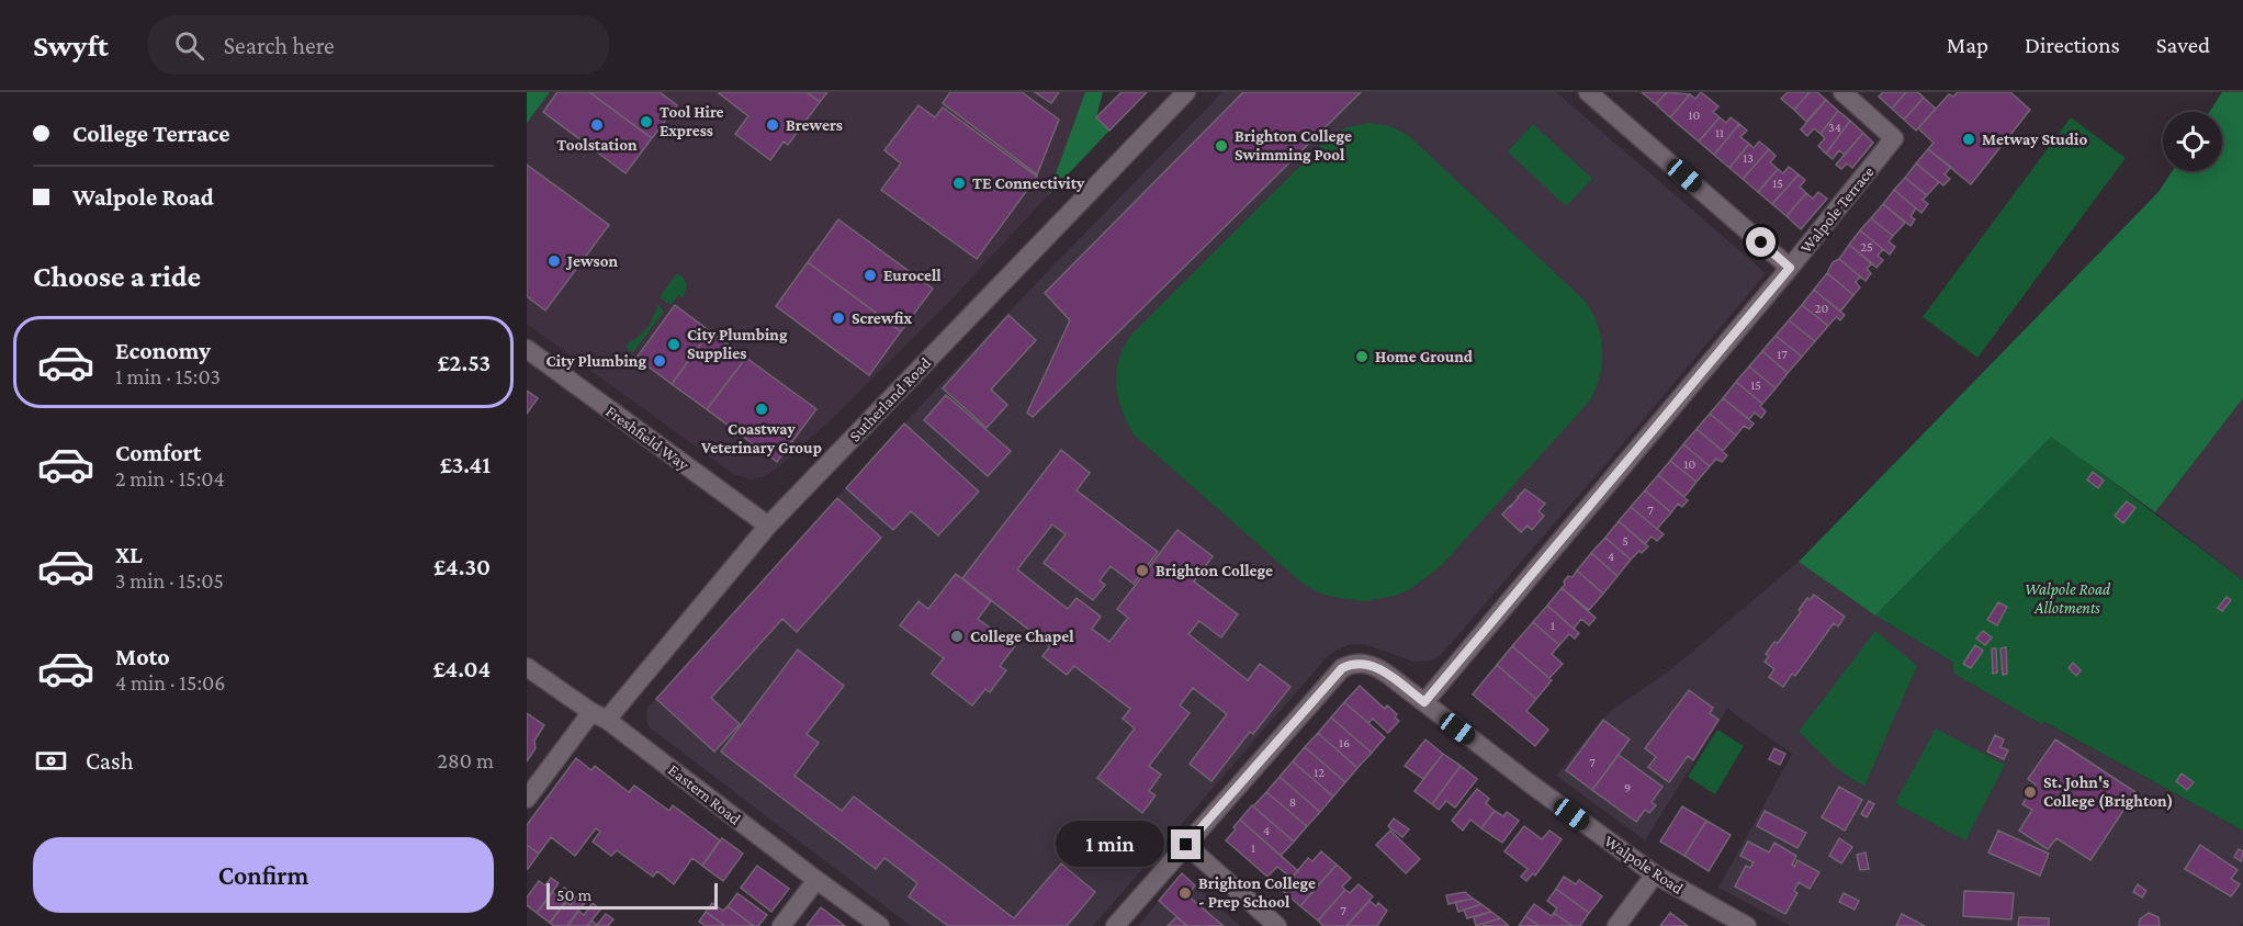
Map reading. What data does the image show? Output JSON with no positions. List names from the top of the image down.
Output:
{
  "streets": {
    "street": [
      "Walpole Terrace",
      "Sutherland Road",
      "Freshfield Way",
      "Eastern Road",
      "Walpole Road"
    ]
  },
  "crossings": [
    ["Walpole Terrace", "Walpole Road"],
    ["Sutherland Road", "Freshfield Way"],
    ["Sutherland Road", "Eastern Road"]
  ],
  "parks": ["Walpole Road Allotments"],
  "places": [
    "Tool Hire Express",
    "Toolstation",
    "Brewers",
    "Metway Studio",
    "Brighton College Swimming Pool",
    "TE Connectivity",
    "Jewson",
    "Eurocell",
    "Screwfix",
    "City Plumbing Supplies",
    "Home Ground",
    "City Plumbing",
    "Coastway Veterinary Group",
    "Brighton College",
    "College Chapel",
    "St. John's College (Brighton)",
    "Brighton College - Prep School"
  ],
  "house_numbers": [
    "10",
    "34",
    "11",
    "13",
    "15",
    "25",
    "20",
    "17",
    "15",
    "10",
    "7",
    "5",
    "4",
    "1",
    "16",
    "7",
    "12",
    "9",
    "8",
    "4",
    "1",
    "7"
  ],
  "scale_bar": "50 m",
  "page": {
    "header": "Swyft",
    "search": "Search here",
    "nav": ["Map", "Directions", "Saved"],
    "banner": ["College Terrace", "Walpole Road"],
    "heading": "Choose a ride",
    "list": [
      {
        "name": "Economy",
        "note": "1 min · 15:03",
        "value": "£2.53"
      },
      {
        "name": "Comfort",
        "note": "2 min · 15:04",
        "value": "£3.41"
      },
      {
        "name": "XL",
        "note": "3 min · 15:05",
        "value": "£4.30"
      },
      {
        "name": "Moto",
        "note": "4 min · 15:06",
        "value": "£4.04"
      }
    ],
    "pay": ["Cash", "280 m"],
    "bubble": "1 min",
    "buttons": "Confirm",
    "scale": "50 m"
  }
}
